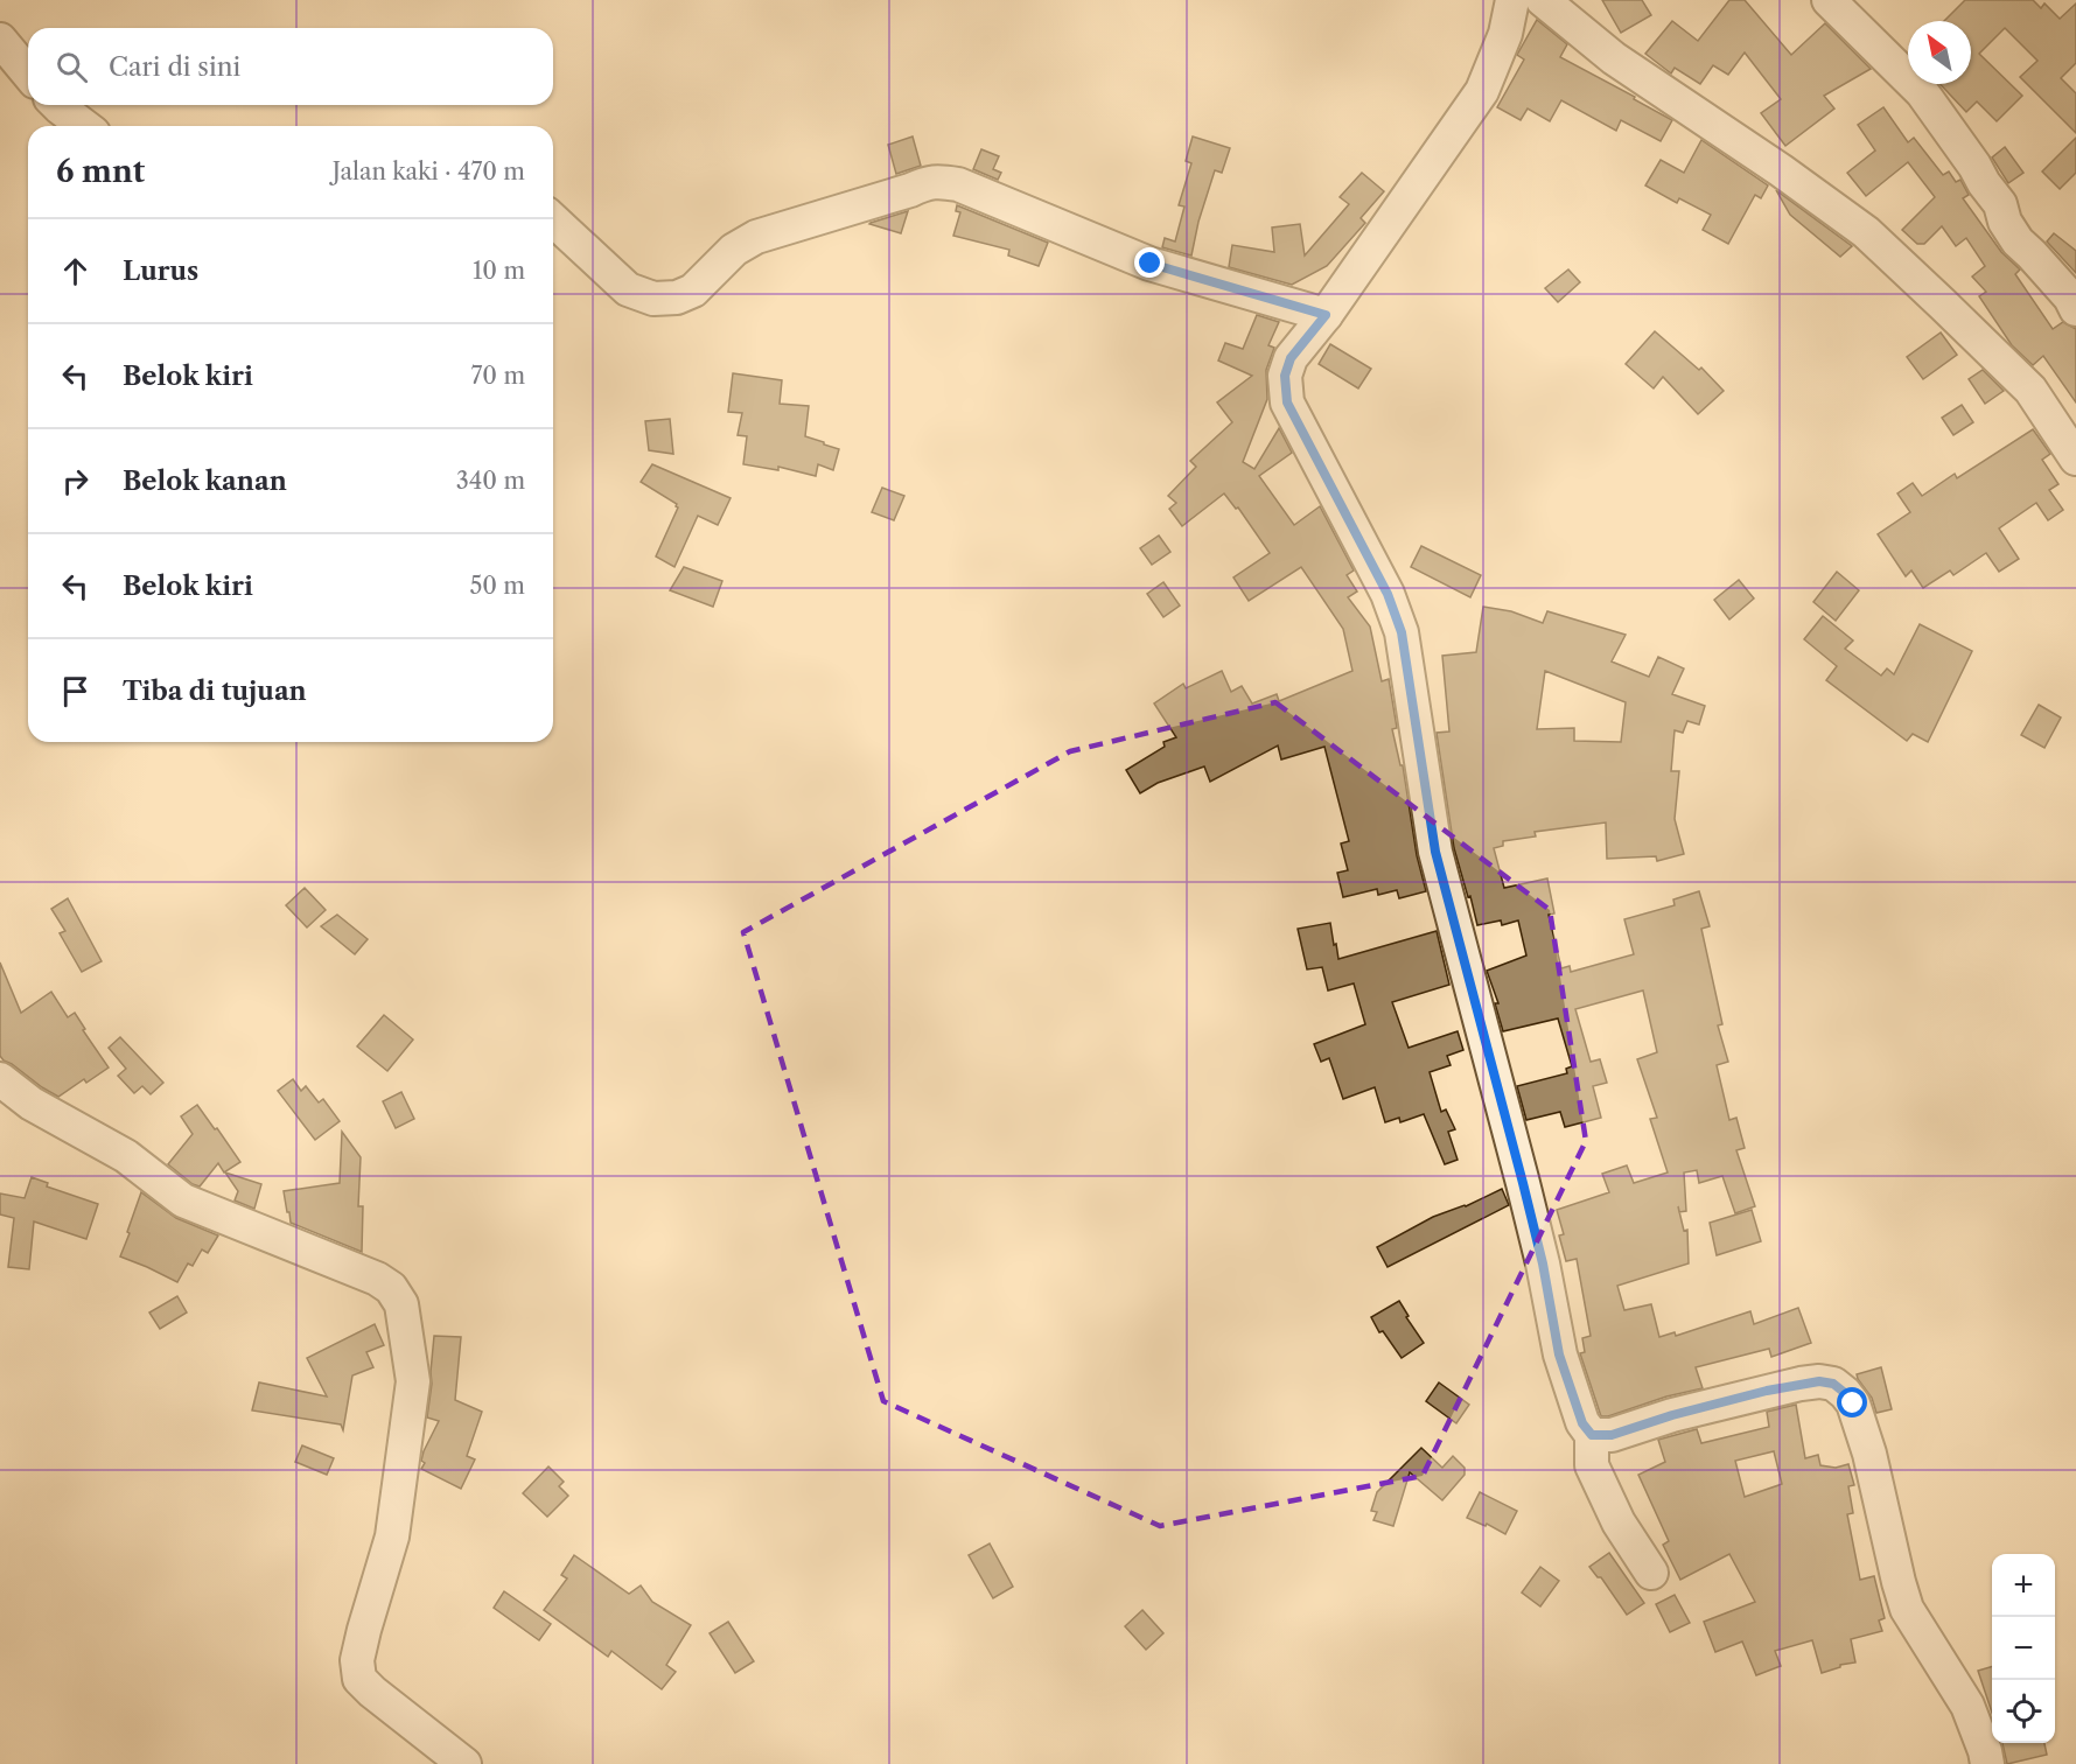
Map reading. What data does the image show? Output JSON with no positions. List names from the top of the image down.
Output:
{
  "north": "top left",
  "page": {
    "search": "Cari di sini",
    "heading": ["6 mnt", "Jalan kaki · 470 m"],
    "list": [
      ["Lurus", "10 m"],
      ["Belok kiri", "70 m"],
      ["Belok kanan", "340 m"],
      ["Belok kiri", "50 m"],
      "Tiba di tujuan"
    ],
    "map_buttons": ["+", "−"]
  }
}
